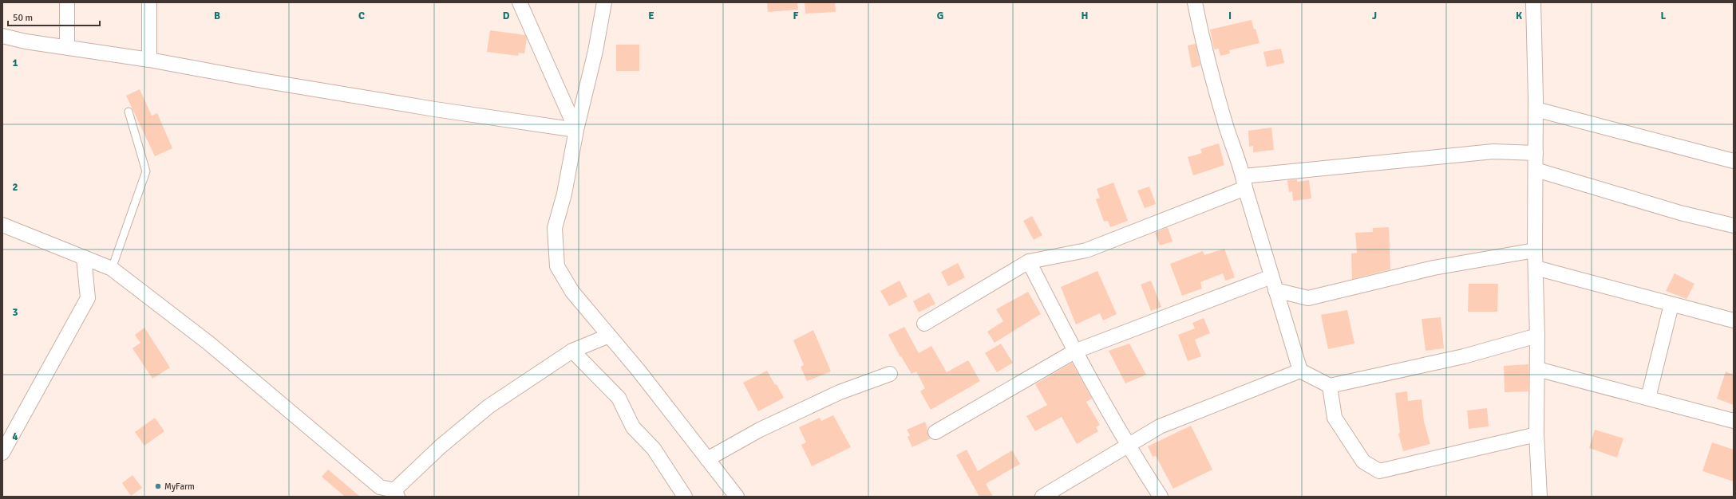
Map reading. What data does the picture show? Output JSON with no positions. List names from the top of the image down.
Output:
{
  "places": ["MyFarm"],
  "scale_bar": "50 m",
  "grid": {
    "columns": [
      "B",
      "C",
      "D",
      "E",
      "F",
      "G",
      "H",
      "I",
      "J",
      "K",
      "L"
    ],
    "rows": [
      "1",
      "2",
      "3",
      "4"
    ]
  }
}
